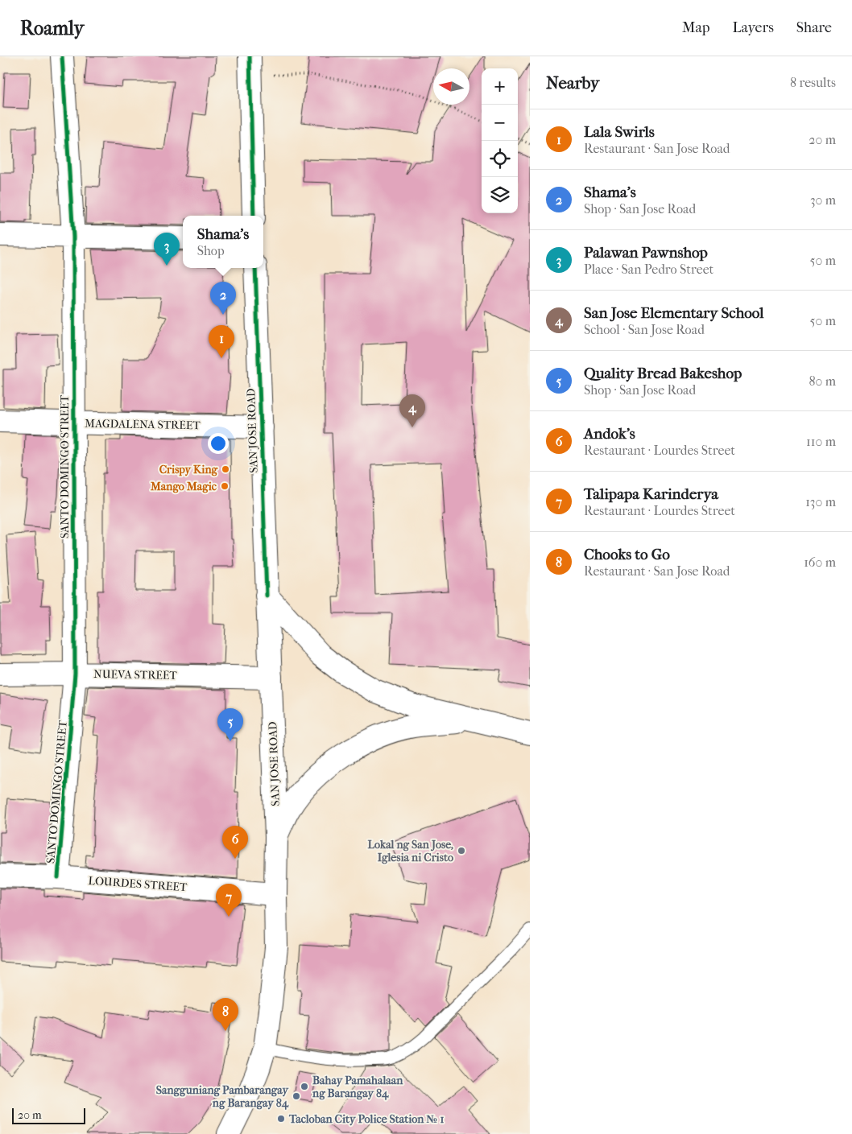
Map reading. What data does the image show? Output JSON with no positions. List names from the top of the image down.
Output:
{
  "streets": {
    "street": [
      "MAGDALENA STREET",
      "SAN JOSE ROAD",
      "SANTO DOMINGO STREET",
      "NUEVA STREET",
      "LOURDES STREET"
    ]
  },
  "crossings": [
    ["MAGDALENA STREET", "SAN JOSE ROAD"],
    ["MAGDALENA STREET", "SANTO DOMINGO STREET"],
    ["SAN JOSE ROAD", "NUEVA STREET"],
    ["SAN JOSE ROAD", "LOURDES STREET"],
    ["SANTO DOMINGO STREET", "NUEVA STREET"],
    ["SANTO DOMINGO STREET", "LOURDES STREET"]
  ],
  "places": [
    "Crispy King",
    "Mango Magic",
    "Lokal ng San Jose, Iglesia ni Cristo",
    "Bahay Pamahalaan ng Barangay 84",
    "Sangguniang Pambarangay ng Barangay 84",
    "Tacloban City Police Station № 1"
  ],
  "scale_bar": "20 m",
  "north": "left",
  "page": {
    "header": "Roamly",
    "nav": ["Map", "Layers", "Share"],
    "heading": ["Nearby", "8 results"],
    "map_buttons": ["+", "−"],
    "list": [
      {
        "mark": "1",
        "name": "Lala Swirls",
        "note": "Restaurant · San Jose Road",
        "value": "20 m"
      },
      {
        "mark": "2",
        "name": "Shama's",
        "note": "Shop · San Jose Road",
        "value": "30 m"
      },
      {
        "mark": "3",
        "name": "Palawan Pawnshop",
        "note": "Place · San Pedro Street",
        "value": "50 m"
      },
      {
        "mark": "4",
        "name": "San Jose Elementary School",
        "note": "School · San Jose Road",
        "value": "50 m"
      },
      {
        "mark": "5",
        "name": "Quality Bread Bakeshop",
        "note": "Shop · San Jose Road",
        "value": "80 m"
      },
      {
        "mark": "6",
        "name": "Andok's",
        "note": "Restaurant · Lourdes Street",
        "value": "110 m"
      },
      {
        "mark": "7",
        "name": "Talipapa Karinderya",
        "note": "Restaurant · Lourdes Street",
        "value": "130 m"
      },
      {
        "mark": "8",
        "name": "Chooks to Go",
        "note": "Restaurant · San Jose Road",
        "value": "160 m"
      }
    ],
    "popup": ["Shama's", "Shop"],
    "pins": [
      "3",
      "2",
      "1",
      "4",
      "5",
      "6",
      "7",
      "8"
    ],
    "scale": "20 m"
  }
}
